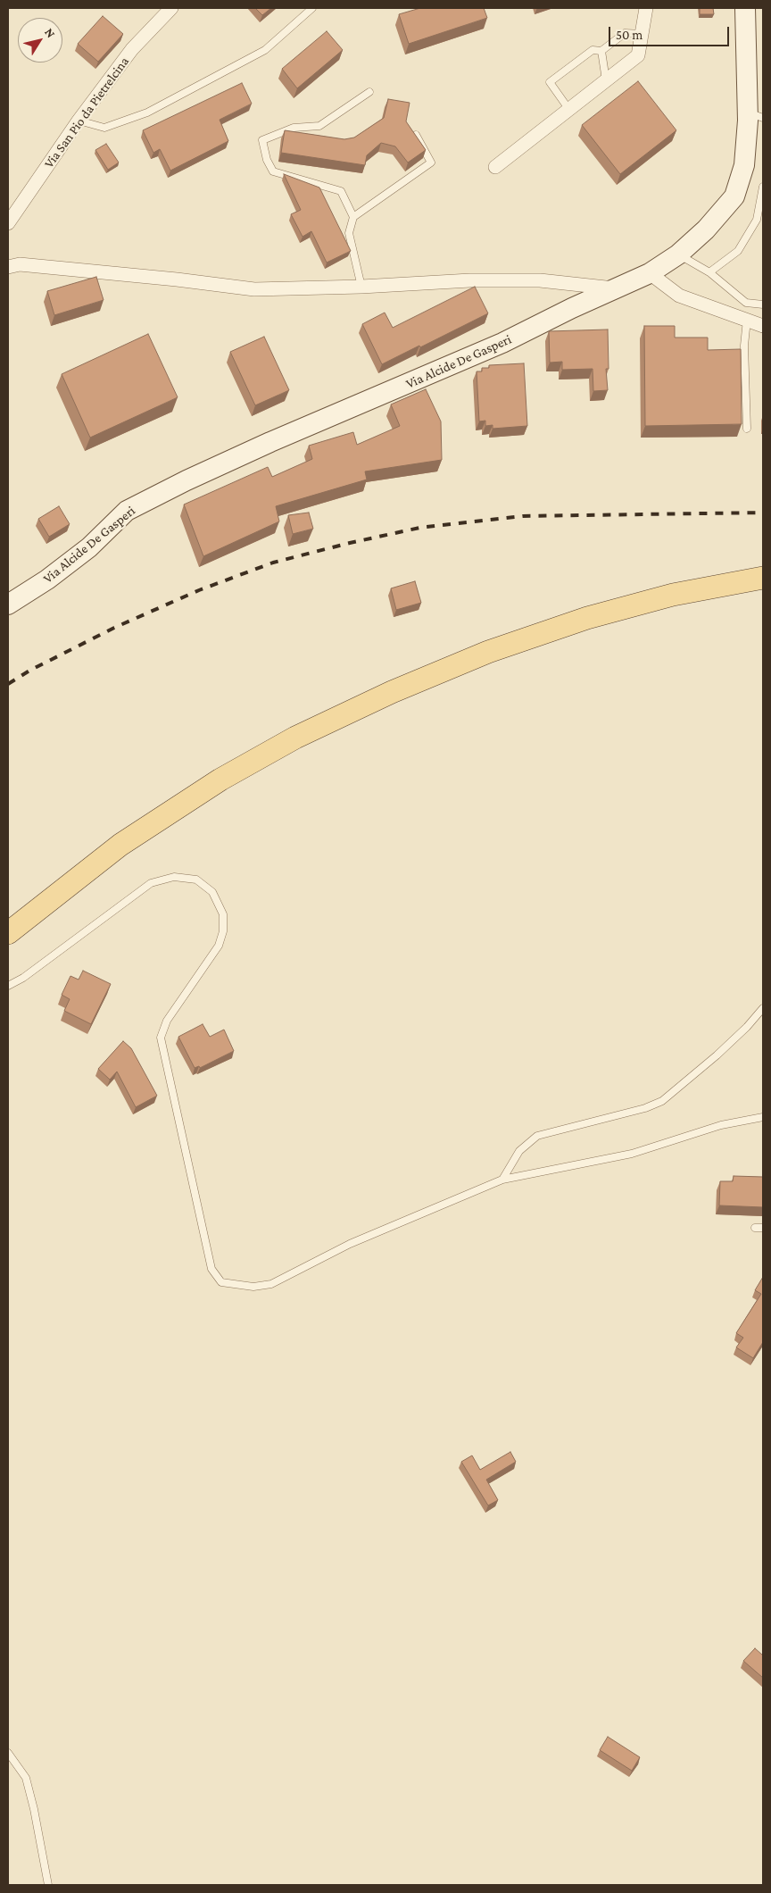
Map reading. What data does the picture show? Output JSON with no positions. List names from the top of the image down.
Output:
{
  "streets": {
    "main road": ["Via Alcide De Gasperi"],
    "street": ["Via San Pio da Pietrelcina"]
  },
  "scale_bar": "50 m",
  "north": "top right"
}
